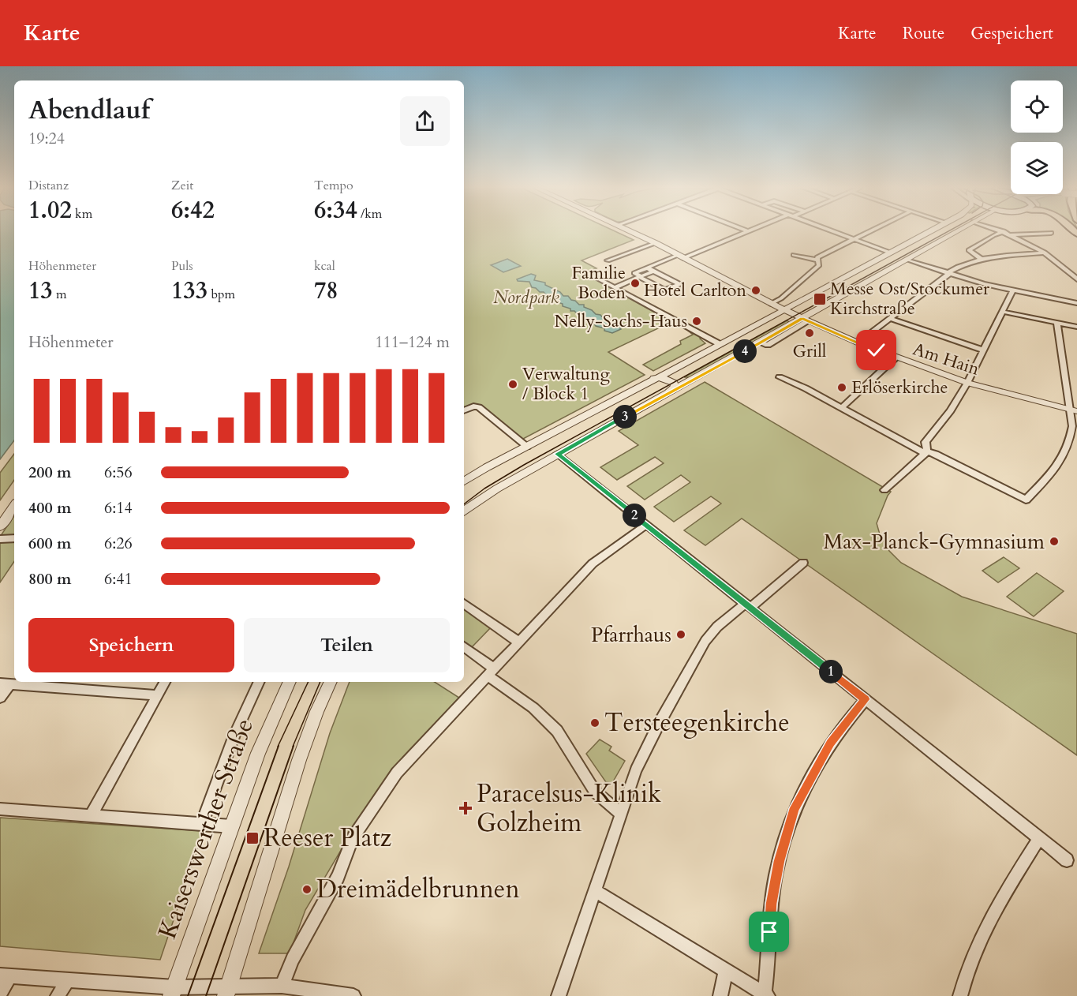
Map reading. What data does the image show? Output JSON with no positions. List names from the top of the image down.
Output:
{
  "streets": {
    "street": ["Am Hain", "Kaiserswerther Straße"]
  },
  "parks": ["Nordpark"],
  "places": {
    "other": [
      "Familie Boden",
      "Hotel Carlton",
      "Nelly-Sachs-Haus",
      "Grill",
      "Verwaltung / Block 1",
      "Erlöserkirche",
      "Max-Planck-Gymnasium",
      "Pfarrhaus",
      "Tersteegenkirche",
      "Dreimädelbrunnen"
    ],
    "transit": ["Messe Ost/Stockumer Kirchstraße", "Reeser Platz"],
    "health": ["Paracelsus-Klinik Golzheim"]
  },
  "page": {
    "header": "Karte",
    "nav": ["Karte", "Route", "Gespeichert"],
    "heading": ["Abendlauf", "19:24"],
    "stats": [
      ["Distanz", "1.02 km"],
      ["Zeit", "6:42"],
      ["Tempo", "6:34 /km"],
      ["Höhenmeter", "13 m"],
      ["Puls", "133 bpm"],
      ["kcal", "78"]
    ],
    "chart": ["Höhenmeter", "111–124 m"],
    "pins": [
      "4",
      "3",
      "2",
      "1"
    ],
    "list": [
      {
        "name": "200 m",
        "note": "6:56"
      },
      {
        "name": "400 m",
        "note": "6:14"
      },
      {
        "name": "600 m",
        "note": "6:26"
      },
      {
        "name": "800 m",
        "note": "6:41"
      }
    ],
    "buttons": ["Speichern", "Teilen"]
  }
}
